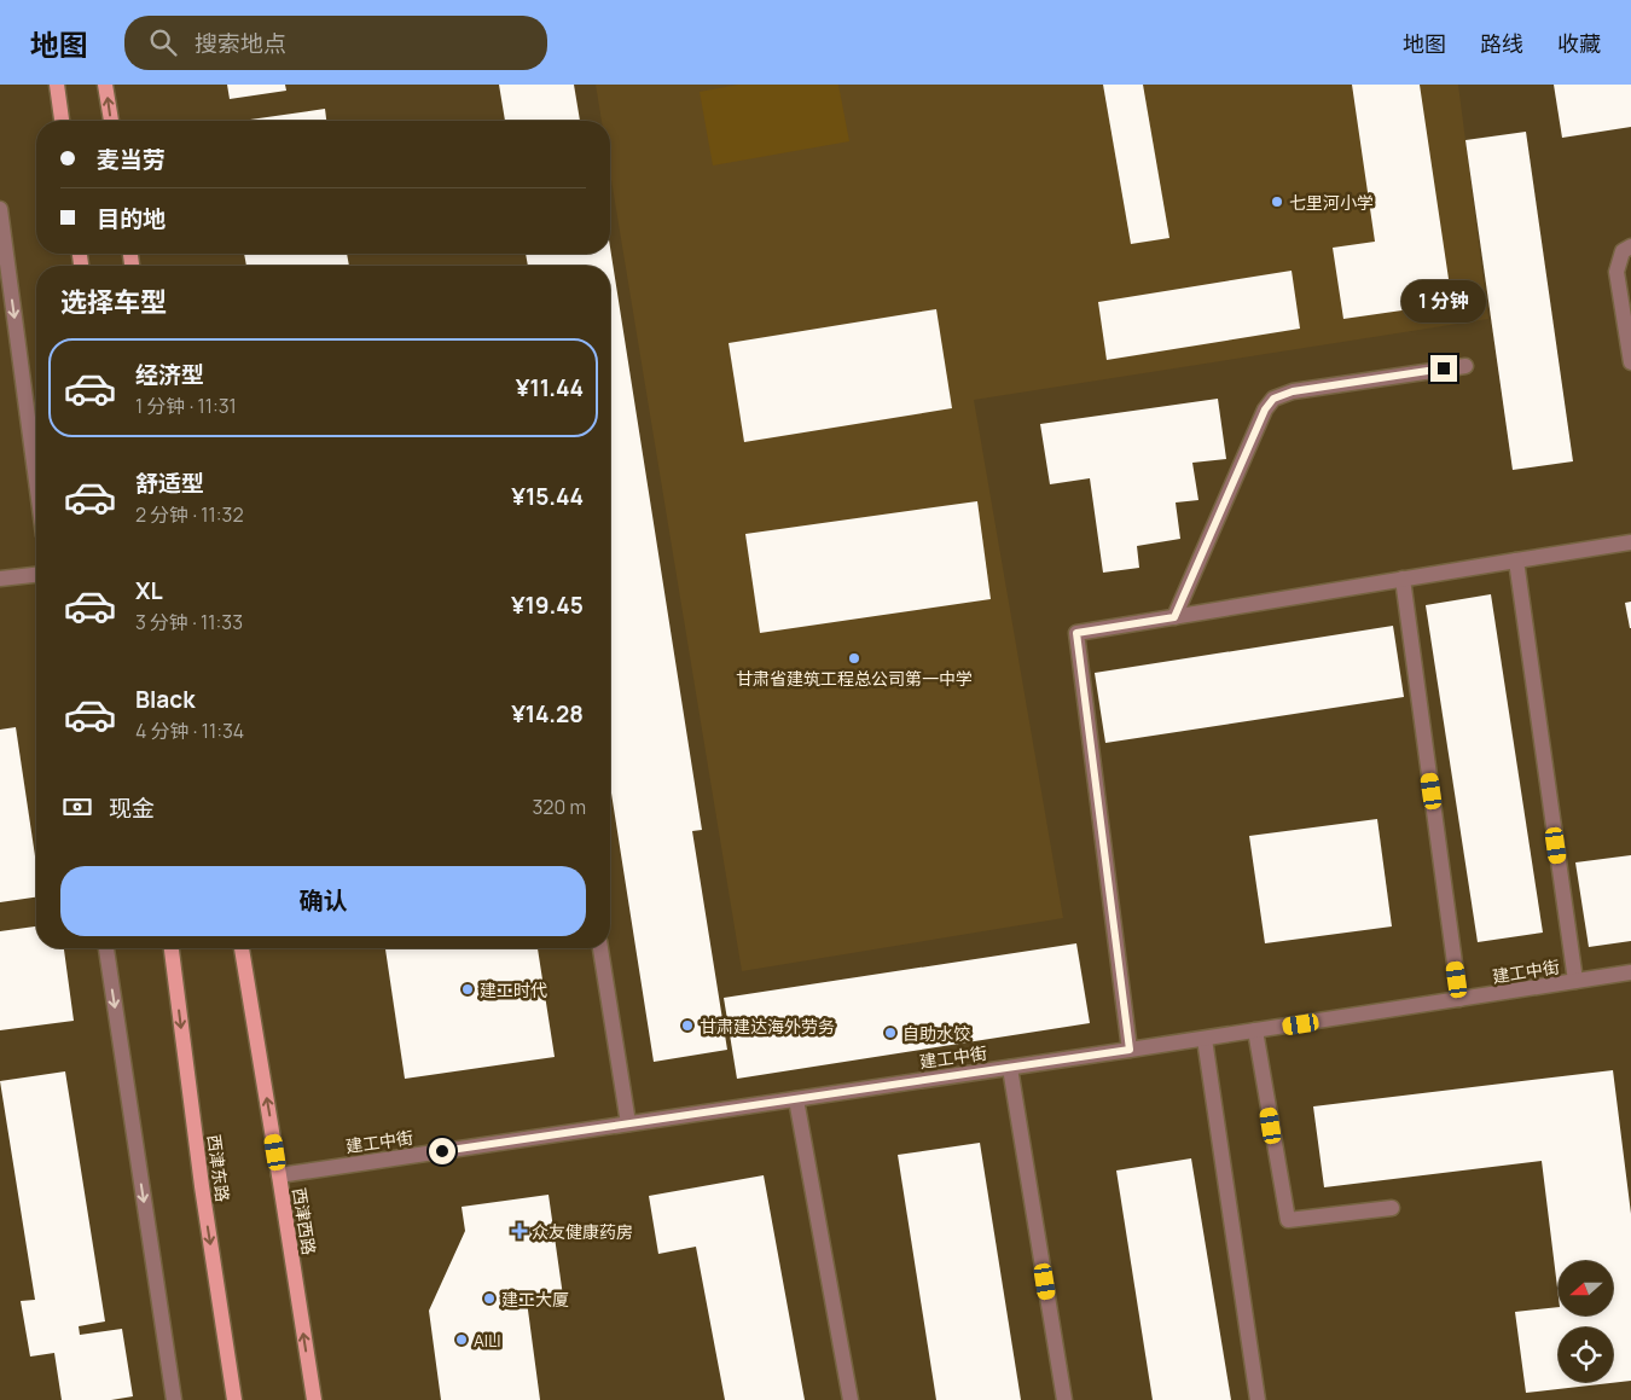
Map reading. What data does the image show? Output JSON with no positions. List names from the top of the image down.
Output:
{
  "streets": {
    "main road": ["西津东路", "西津西路"],
    "street": ["建工中街"]
  },
  "crossings": [
    ["建工中街", "西津西路"]
  ],
  "one_way": ["西津东路", "西津西路"],
  "places": {
    "other": [
      "七里河小学",
      "甘肃省建筑工程总公司第一中学",
      "建工时代",
      "甘肃建达海外劳务",
      "自助水饺",
      "建工大厦",
      "AILI"
    ],
    "health": ["众友健康药房"]
  },
  "north": "left",
  "page": {
    "header": "地图",
    "search": "搜索地点",
    "nav": ["地图", "路线", "收藏"],
    "banner": ["麦当劳", "目的地"],
    "heading": "选择车型",
    "bubble": "1 分钟",
    "list": [
      {
        "name": "经济型",
        "note": "1 分钟 · 11:31",
        "value": "¥11.44"
      },
      {
        "name": "舒适型",
        "note": "2 分钟 · 11:32",
        "value": "¥15.44"
      },
      {
        "name": "XL",
        "note": "3 分钟 · 11:33",
        "value": "¥19.45"
      },
      {
        "name": "Black",
        "note": "4 分钟 · 11:34",
        "value": "¥14.28"
      }
    ],
    "pay": ["现金", "320 m"],
    "buttons": "确认"
  }
}
